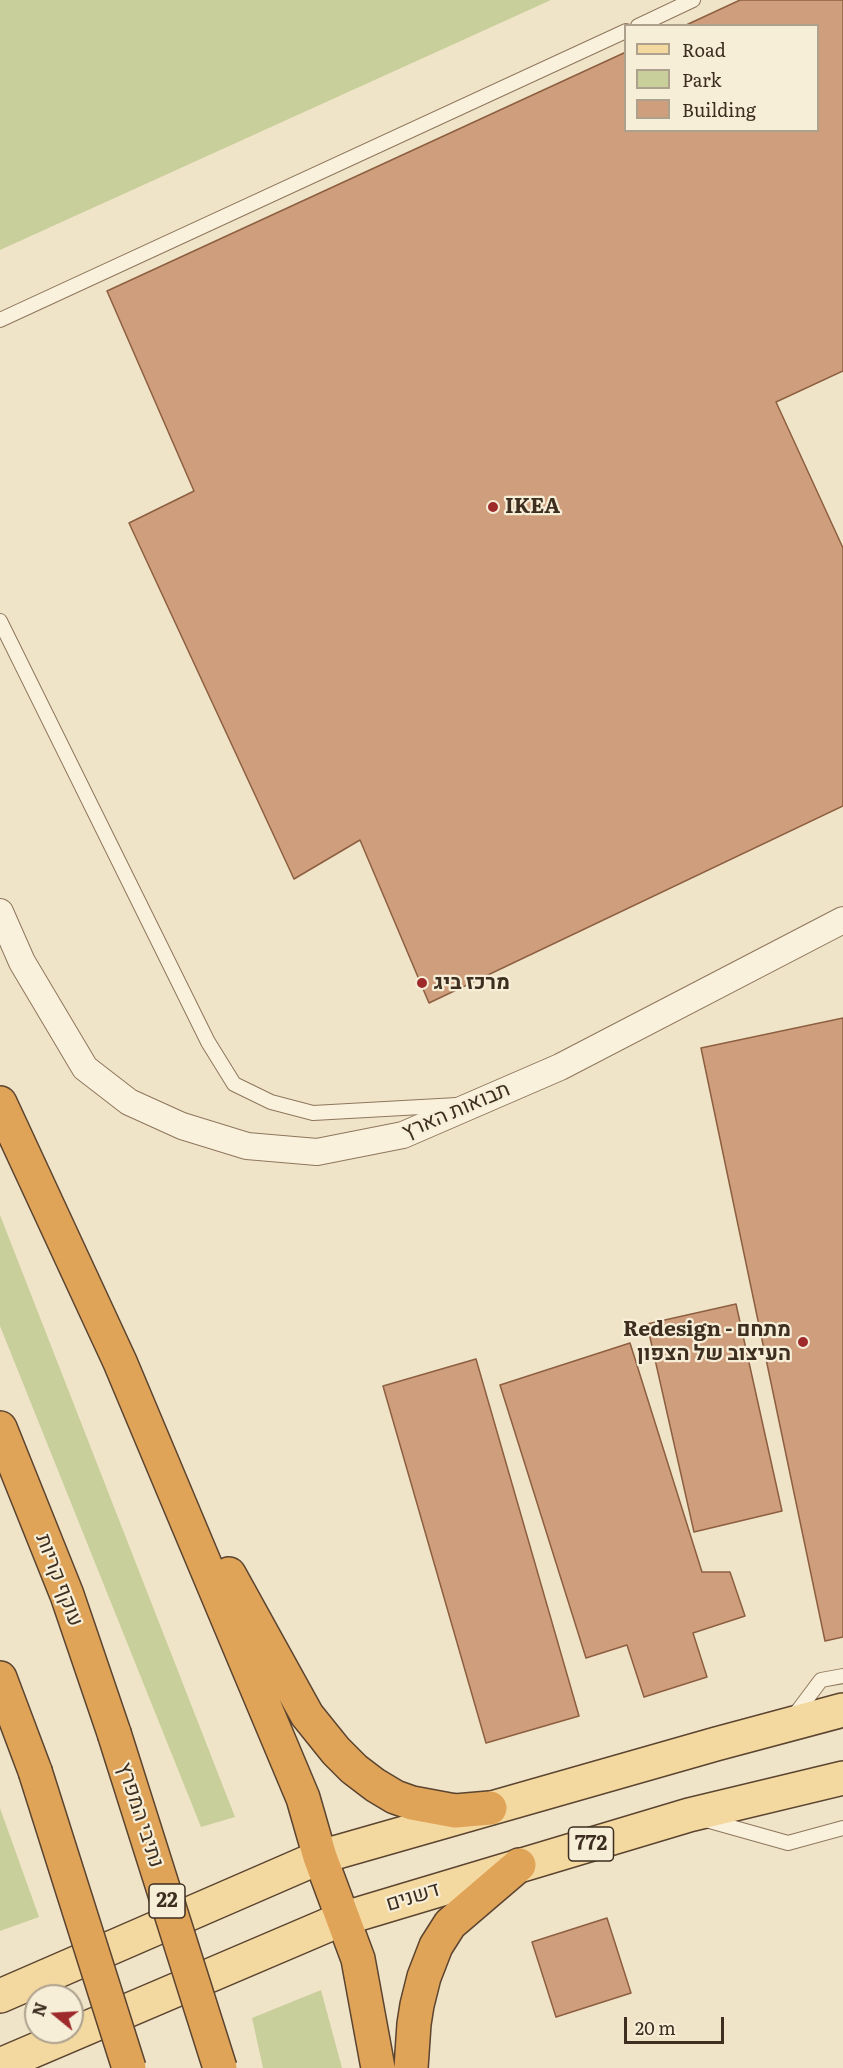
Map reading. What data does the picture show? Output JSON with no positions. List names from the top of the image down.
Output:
{
  "streets": {
    "highway": ["עוקף קריות", "נתיבי המפרץ", "22"],
    "main road": ["772", "דשנים"],
    "street": ["תבואות הארץ"]
  },
  "crossings": [
    ["עוקף קריות", "נתיבי המפרץ"]
  ],
  "places": ["IKEA", "מרכז ביג", "Redesign - מתחם העיצוב של הצפון"],
  "legend": ["Road", "Park", "Building"],
  "scale_bar": "20 m",
  "north": "left"
}
